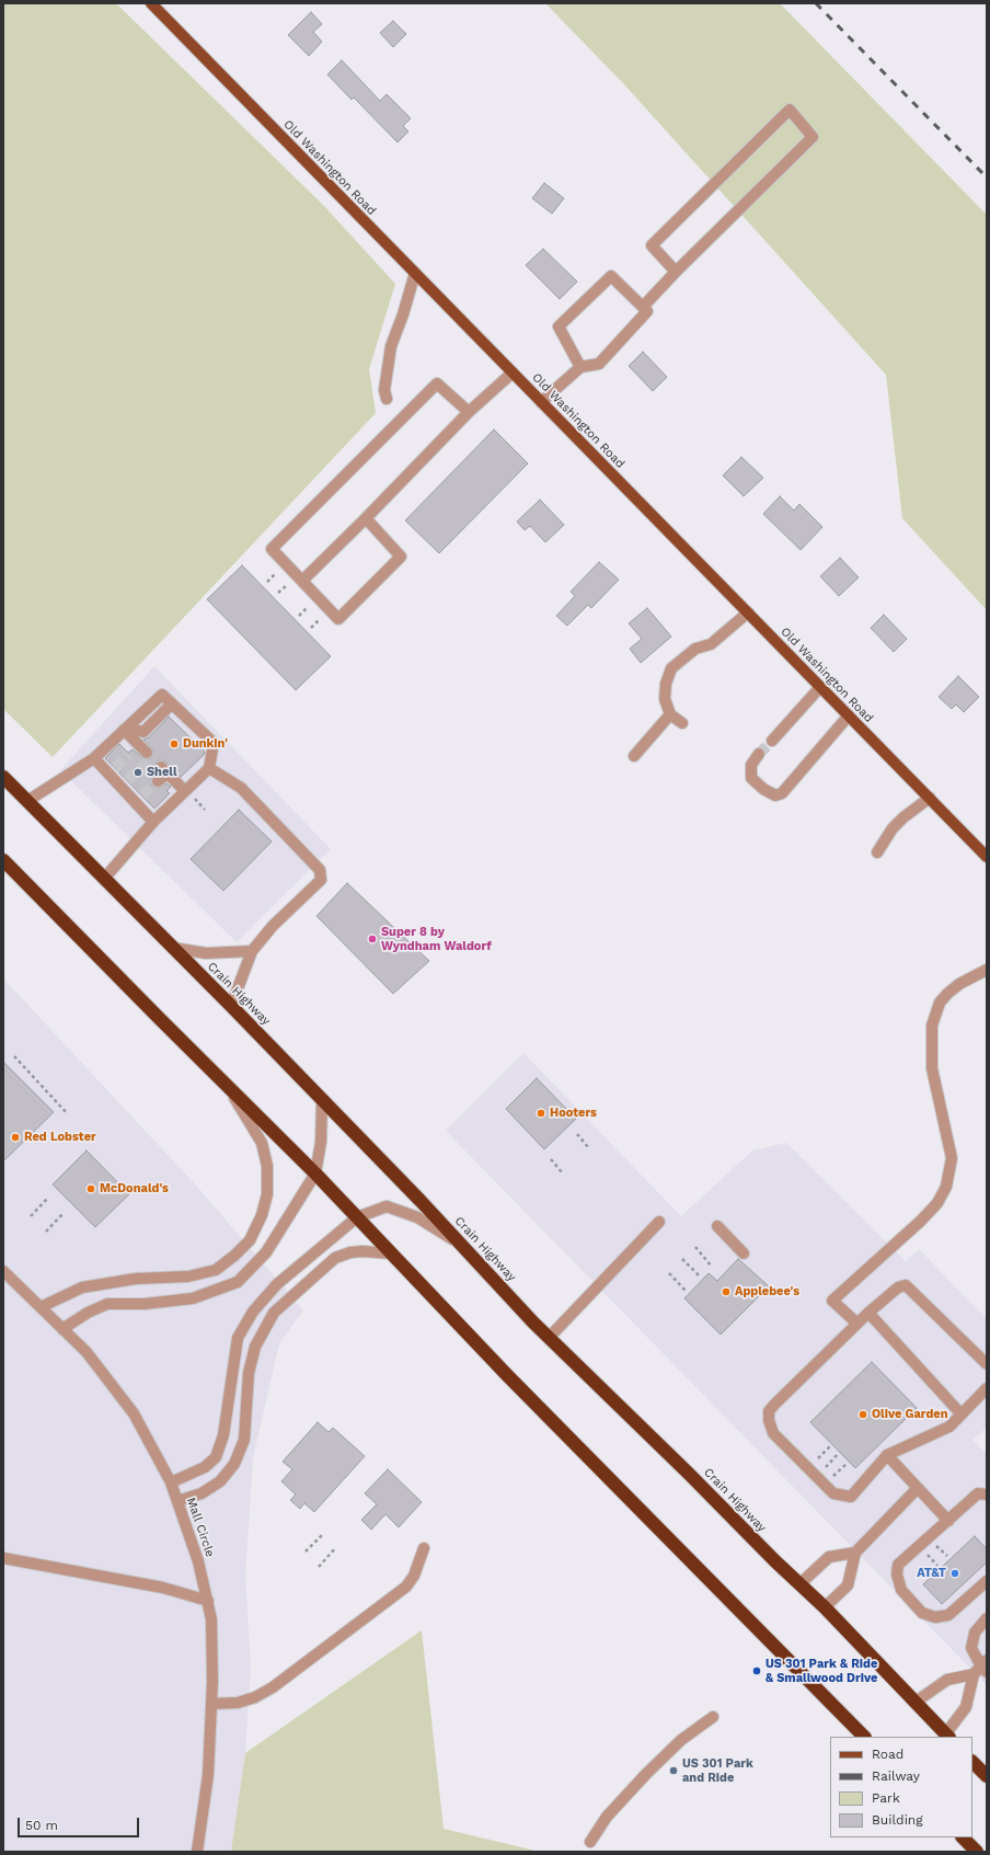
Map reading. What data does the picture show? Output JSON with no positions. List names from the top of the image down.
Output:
{
  "streets": {
    "highway": ["Crain Highway"],
    "main road": ["Old Washington Road"],
    "street": ["Mall Circle"]
  },
  "places": [
    "Dunkin'",
    "Shell",
    "Super 8 by Wyndham Waldorf",
    "Hooters",
    "Red Lobster",
    "McDonald's",
    "Applebee's",
    "Olive Garden",
    "AT&T",
    "US 301 Park & Ride & Smallwood Drive",
    "US 301 Park and Ride"
  ],
  "legend": [
    "Road",
    "Railway",
    "Park",
    "Building"
  ],
  "scale_bar": "50 m"
}
